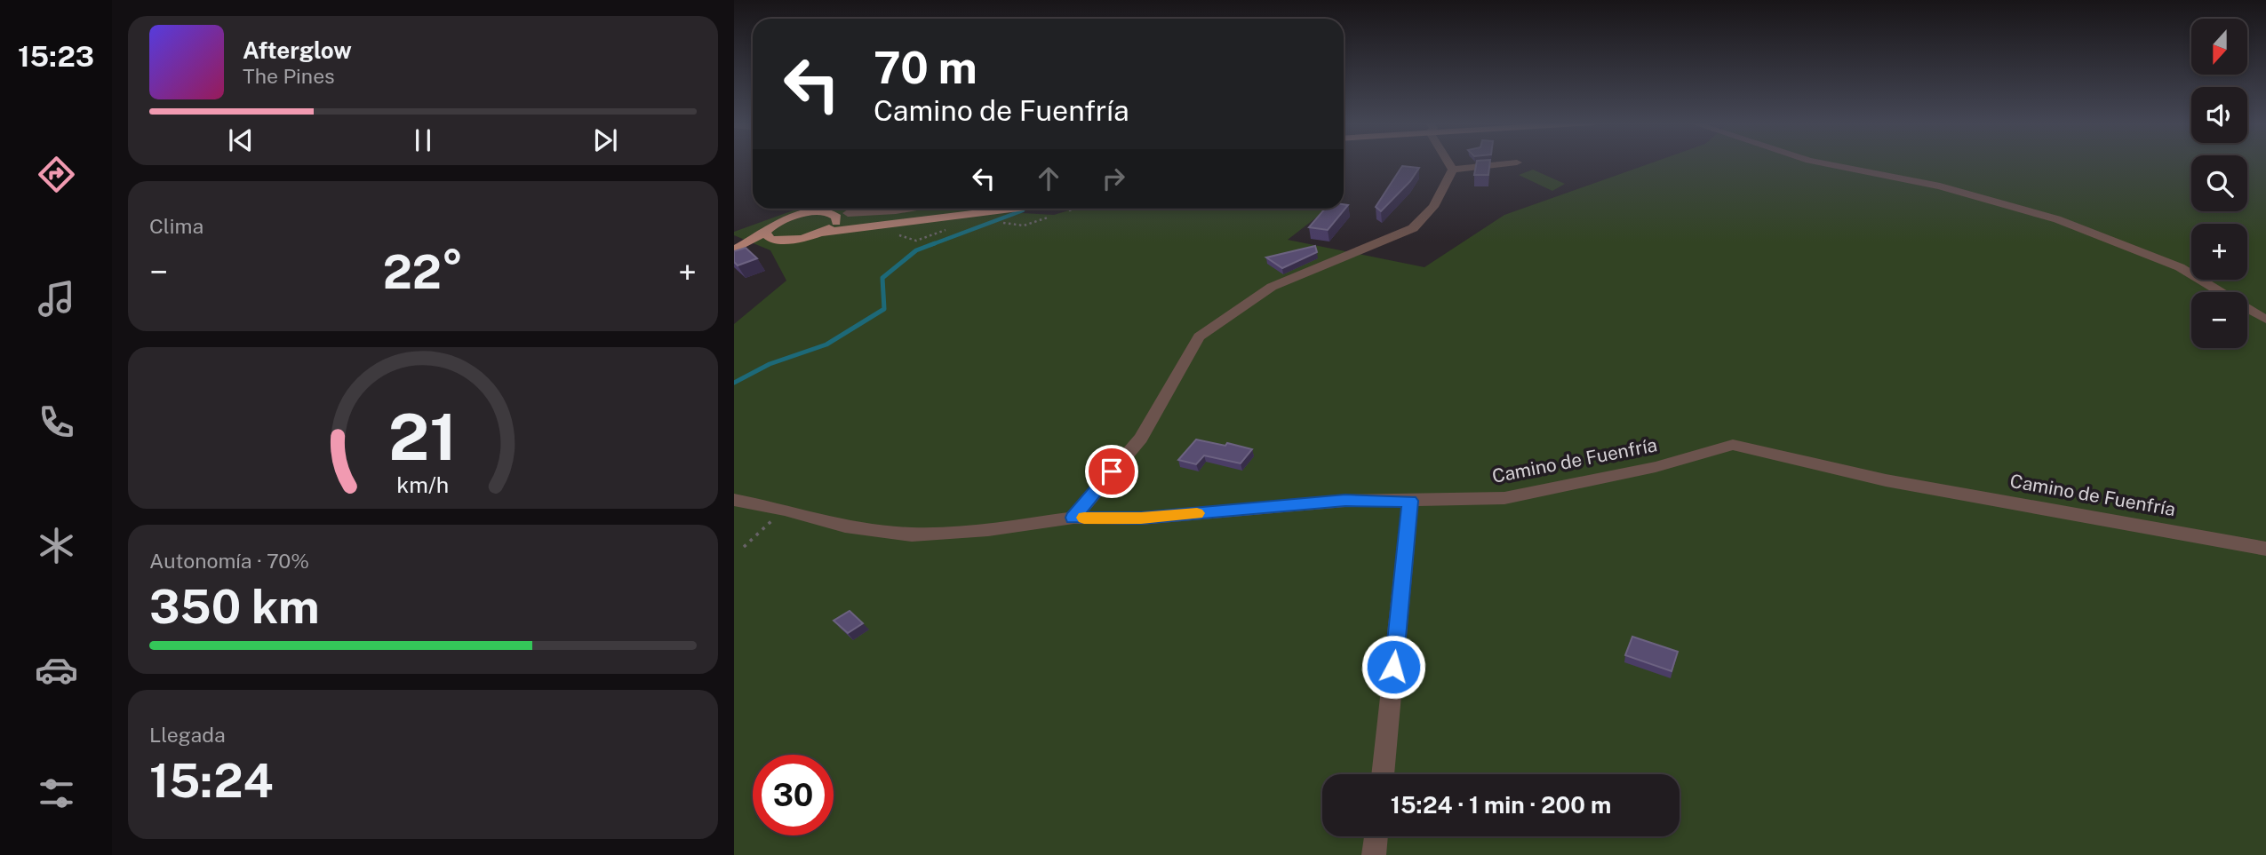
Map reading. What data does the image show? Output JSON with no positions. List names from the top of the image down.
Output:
{
  "streets": {
    "street": ["Camino de Fuenfría"]
  },
  "north": "bottom",
  "page": {
    "tabs": "15:23",
    "map_buttons": ["+", "−"],
    "turn": ["70 m", "Camino de Fuenfría"],
    "song": ["Afterglow", "The Pines"],
    "tile": [
      "Clima",
      ["Autonomía · 70%", "350 km"],
      ["Llegada", "15:24"]
    ],
    "heat": ["−", "22°", "+"],
    "limit": "30",
    "trip": "15:24 · 1 min · 200 m",
    "gauge": ["21", "km/h"]
  }
}
